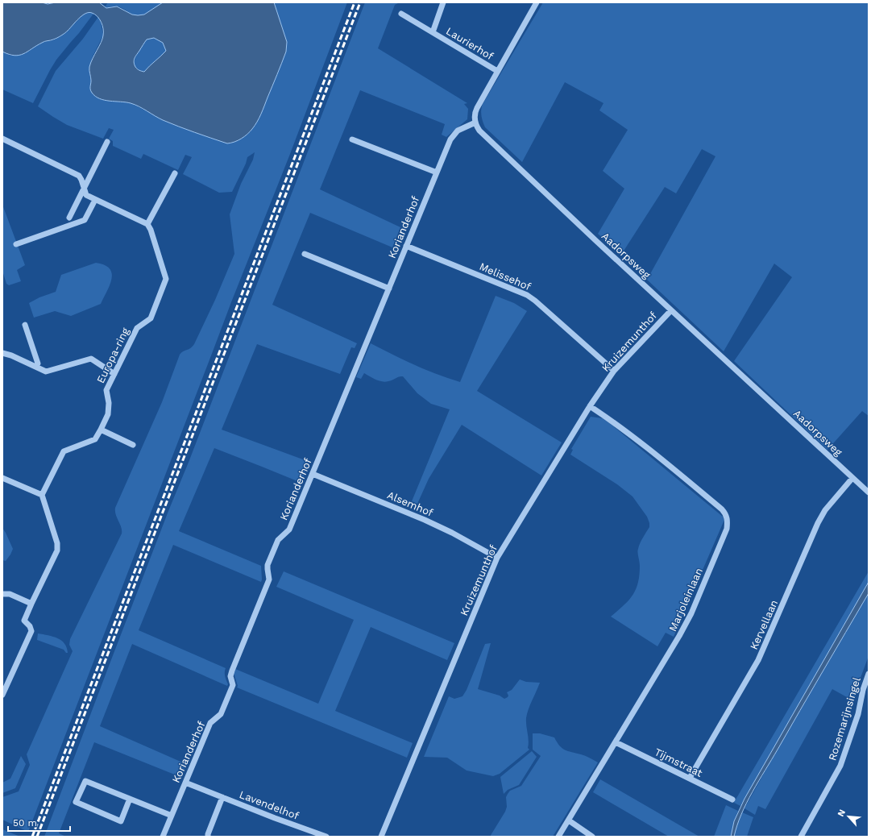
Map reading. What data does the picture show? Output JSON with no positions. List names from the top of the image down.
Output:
{
  "streets": {
    "street": [
      "Laurierhof",
      "Korianderhof",
      "Aadorpsweg",
      "Melissehof",
      "Kruizemunthof",
      "Europa-ring",
      "Alsemhof",
      "Marjoleinlaan",
      "Kervellaan",
      "Rozemarijnsingel",
      "Tijmstraat",
      "Lavendelhof"
    ]
  },
  "crossings": [
    ["Korianderhof", "Aadorpsweg"],
    ["Korianderhof", "Melissehof"],
    ["Korianderhof", "Alsemhof"],
    ["Korianderhof", "Lavendelhof"],
    ["Aadorpsweg", "Kruizemunthof"],
    ["Aadorpsweg", "Kervellaan"],
    ["Melissehof", "Kruizemunthof"],
    ["Kruizemunthof", "Alsemhof"],
    ["Kruizemunthof", "Marjoleinlaan"],
    ["Marjoleinlaan", "Tijmstraat"],
    ["Kervellaan", "Tijmstraat"]
  ],
  "scale_bar": "50 m",
  "north": "top left"
}
